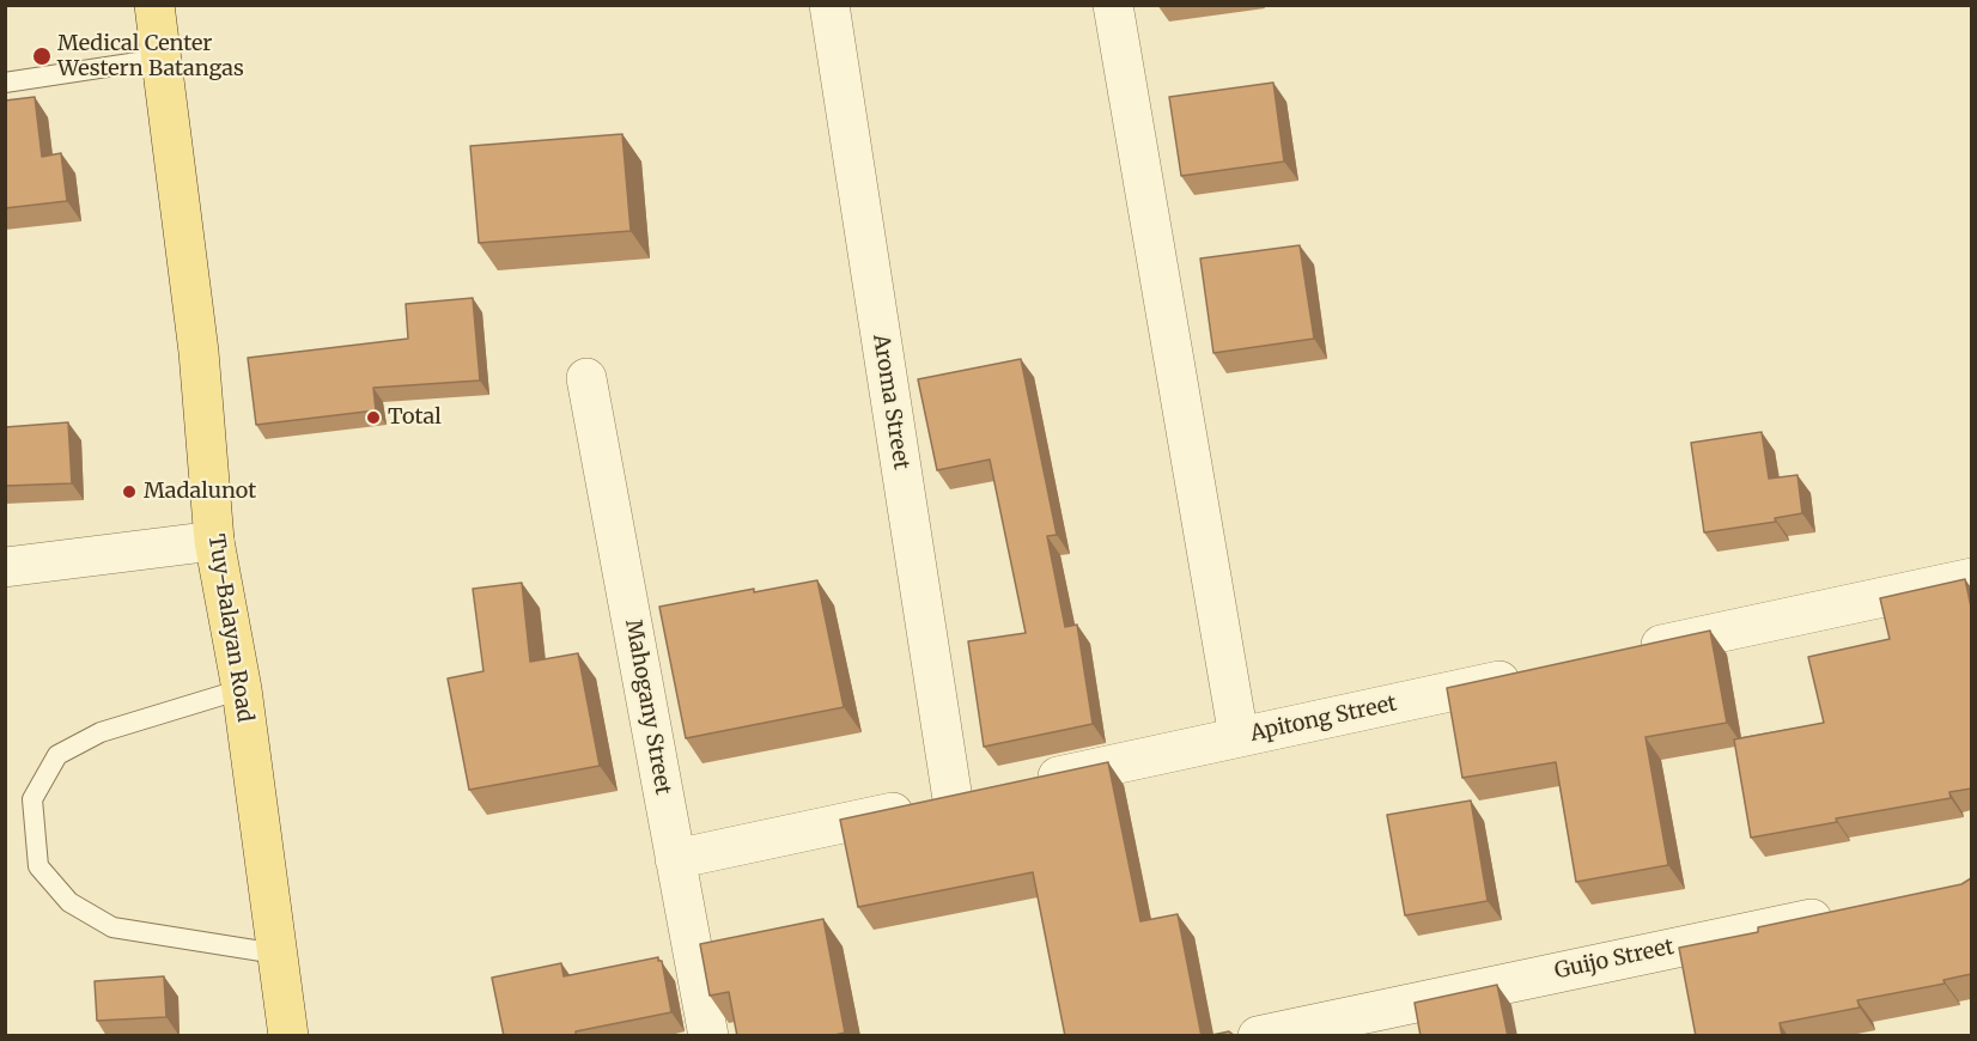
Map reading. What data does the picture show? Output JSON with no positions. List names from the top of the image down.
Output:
{
  "streets": {
    "main road": ["Tuy-Balayan Road"],
    "street": [
      "Aroma Street",
      "Mahogany Street",
      "Apitong Street",
      "Guijo Street"
    ]
  },
  "crossings": [
    ["Aroma Street", "Apitong Street"],
    ["Mahogany Street", "Apitong Street"]
  ],
  "places": ["Medical Center Western Batangas", "Total", "Madalunot"]
}
